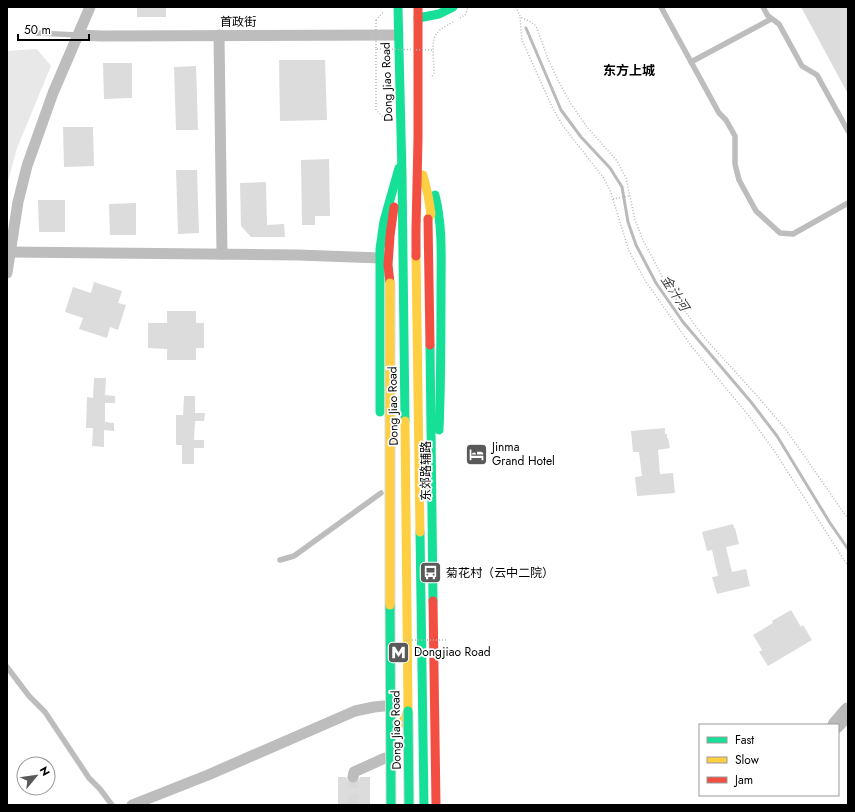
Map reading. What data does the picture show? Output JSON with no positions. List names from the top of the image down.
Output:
{
  "streets": {
    "main road": ["Dong Jiao Road", "东郊路辅路"],
    "street": ["首政街"]
  },
  "crossings": [
    ["首政街", "Dong Jiao Road"],
    ["Dong Jiao Road", "东郊路辅路"]
  ],
  "districts": ["东方上城"],
  "water": ["金汁河"],
  "places": {
    "hotel": ["Jinma Grand Hotel"],
    "bus stop": ["菊花村（云中二院）"],
    "metro station": ["Dongjiao Road"]
  },
  "legend": ["Fast", "Slow", "Jam"],
  "scale_bar": "50 m",
  "north": "top right"
}
